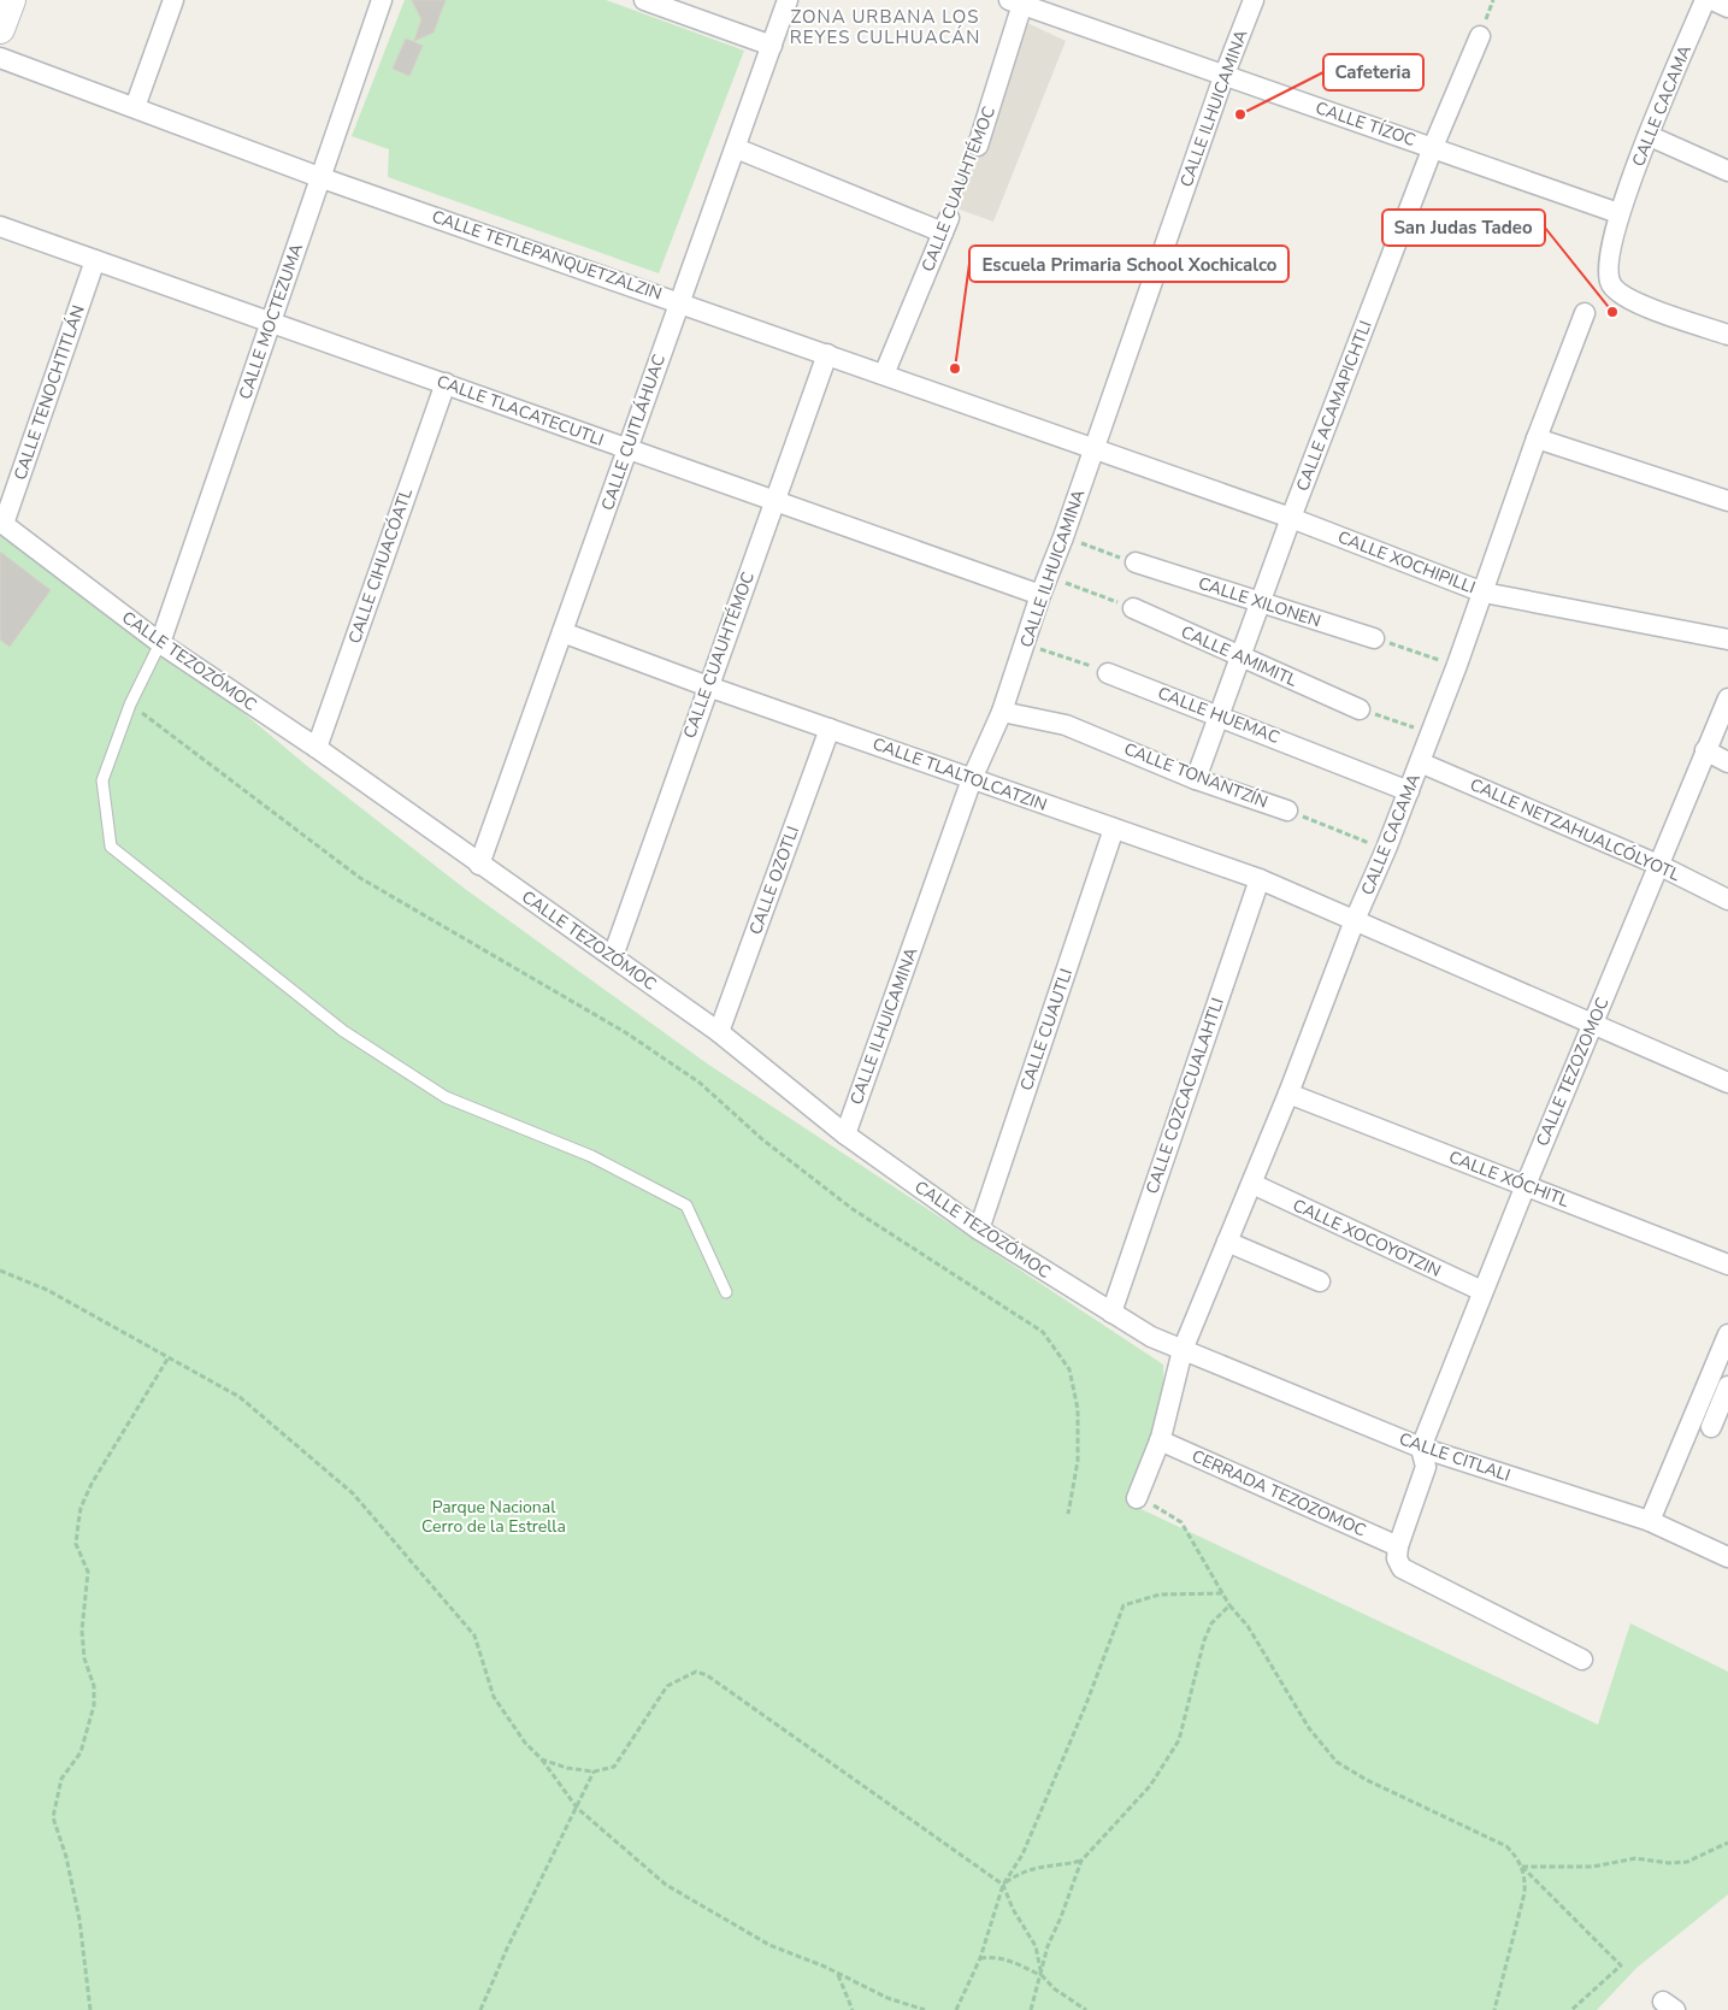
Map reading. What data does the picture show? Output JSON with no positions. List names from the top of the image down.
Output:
{
  "streets": {
    "street": [
      "CALLE CACAMA",
      "CALLE ILHUICAMINA",
      "CALLE TÍZOC",
      "CALLE CUAUHTÉMOC",
      "CALLE TETLEPANQUETZALZIN",
      "CALLE MOCTEZUMA",
      "CALLE TENOCHTITLÁN",
      "CALLE ACAMAPICHTLI",
      "CALLE TLACATECUTLI",
      "CALLE CUITLÁHUAC",
      "CALLE XOCHIPILLI",
      "CALLE CIHUACÓATL",
      "CALLE XILONEN",
      "CALLE AMIMITL",
      "CALLE TEZOZÓMOC",
      "CALLE HUEMAC",
      "CALLE TLALTOLCATZIN",
      "CALLE TONANTZÍN",
      "CALLE NETZAHUALCÓLYOTL",
      "CALLE OZOTLI",
      "CALLE CUAUTLI",
      "CALLE TEZOZOMOC",
      "CALLE COZCACUALAHTLI",
      "CALLE XÓCHITL",
      "CALLE XOCOYOTZIN",
      "CALLE CITLALI",
      "CERRADA TEZOZOMOC"
    ]
  },
  "crossings": [
    ["CALLE CACAMA", "CALLE TÍZOC"],
    ["CALLE CACAMA", "CALLE XOCHIPILLI"],
    ["CALLE CACAMA", "CALLE TEZOZÓMOC"],
    ["CALLE CACAMA", "CALLE HUEMAC"],
    ["CALLE CACAMA", "CALLE TLALTOLCATZIN"],
    ["CALLE CACAMA", "CALLE TONANTZÍN"],
    ["CALLE CACAMA", "CALLE NETZAHUALCÓLYOTL"],
    ["CALLE CACAMA", "CALLE XÓCHITL"],
    ["CALLE CACAMA", "CALLE XOCOYOTZIN"],
    ["CALLE CACAMA", "CALLE CITLALI"],
    ["CALLE CACAMA", "CERRADA TEZOZOMOC"],
    ["CALLE ILHUICAMINA", "CALLE TÍZOC"],
    ["CALLE ILHUICAMINA", "CALLE TETLEPANQUETZALZIN"],
    ["CALLE ILHUICAMINA", "CALLE TLACATECUTLI"],
    ["CALLE ILHUICAMINA", "CALLE XOCHIPILLI"],
    ["CALLE ILHUICAMINA", "CALLE TEZOZÓMOC"],
    ["CALLE ILHUICAMINA", "CALLE TLALTOLCATZIN"],
    ["CALLE ILHUICAMINA", "CALLE TONANTZÍN"],
    ["CALLE TÍZOC", "CALLE CUAUHTÉMOC"],
    ["CALLE TÍZOC", "CALLE ACAMAPICHTLI"],
    ["CALLE CUAUHTÉMOC", "CALLE TETLEPANQUETZALZIN"],
    ["CALLE CUAUHTÉMOC", "CALLE TLACATECUTLI"],
    ["CALLE CUAUHTÉMOC", "CALLE TEZOZÓMOC"],
    ["CALLE CUAUHTÉMOC", "CALLE TLALTOLCATZIN"],
    ["CALLE TETLEPANQUETZALZIN", "CALLE MOCTEZUMA"],
    ["CALLE TETLEPANQUETZALZIN", "CALLE CUITLÁHUAC"],
    ["CALLE TETLEPANQUETZALZIN", "CALLE XOCHIPILLI"],
    ["CALLE MOCTEZUMA", "CALLE TLACATECUTLI"],
    ["CALLE MOCTEZUMA", "CALLE TEZOZÓMOC"],
    ["CALLE TENOCHTITLÁN", "CALLE TLACATECUTLI"],
    ["CALLE TENOCHTITLÁN", "CALLE TEZOZÓMOC"],
    ["CALLE ACAMAPICHTLI", "CALLE XOCHIPILLI"],
    ["CALLE ACAMAPICHTLI", "CALLE XILONEN"],
    ["CALLE ACAMAPICHTLI", "CALLE AMIMITL"],
    ["CALLE ACAMAPICHTLI", "CALLE HUEMAC"],
    ["CALLE ACAMAPICHTLI", "CALLE TONANTZÍN"],
    ["CALLE TLACATECUTLI", "CALLE CUITLÁHUAC"],
    ["CALLE TLACATECUTLI", "CALLE CIHUACÓATL"],
    ["CALLE CUITLÁHUAC", "CALLE TEZOZÓMOC"],
    ["CALLE CUITLÁHUAC", "CALLE TLALTOLCATZIN"],
    ["CALLE CIHUACÓATL", "CALLE TEZOZÓMOC"],
    ["CALLE TEZOZÓMOC", "CALLE OZOTLI"],
    ["CALLE TEZOZÓMOC", "CALLE CUAUTLI"],
    ["CALLE TEZOZÓMOC", "CALLE COZCACUALAHTLI"],
    ["CALLE TEZOZÓMOC", "CALLE CITLALI"],
    ["CALLE TLALTOLCATZIN", "CALLE OZOTLI"],
    ["CALLE TLALTOLCATZIN", "CALLE CUAUTLI"],
    ["CALLE TLALTOLCATZIN", "CALLE COZCACUALAHTLI"],
    ["CALLE NETZAHUALCÓLYOTL", "CALLE TEZOZOMOC"],
    ["CALLE TEZOZOMOC", "CALLE XÓCHITL"],
    ["CALLE TEZOZOMOC", "CALLE XOCOYOTZIN"],
    ["CALLE TEZOZOMOC", "CALLE CITLALI"]
  ],
  "districts": ["ZONA URBANA LOS REYES CULHUACÁN"],
  "parks": ["Parque Nacional Cerro de la Estrella"],
  "places": ["Cafeteria", "San Judas Tadeo", "Escuela Primaria School Xochicalco"]
}
